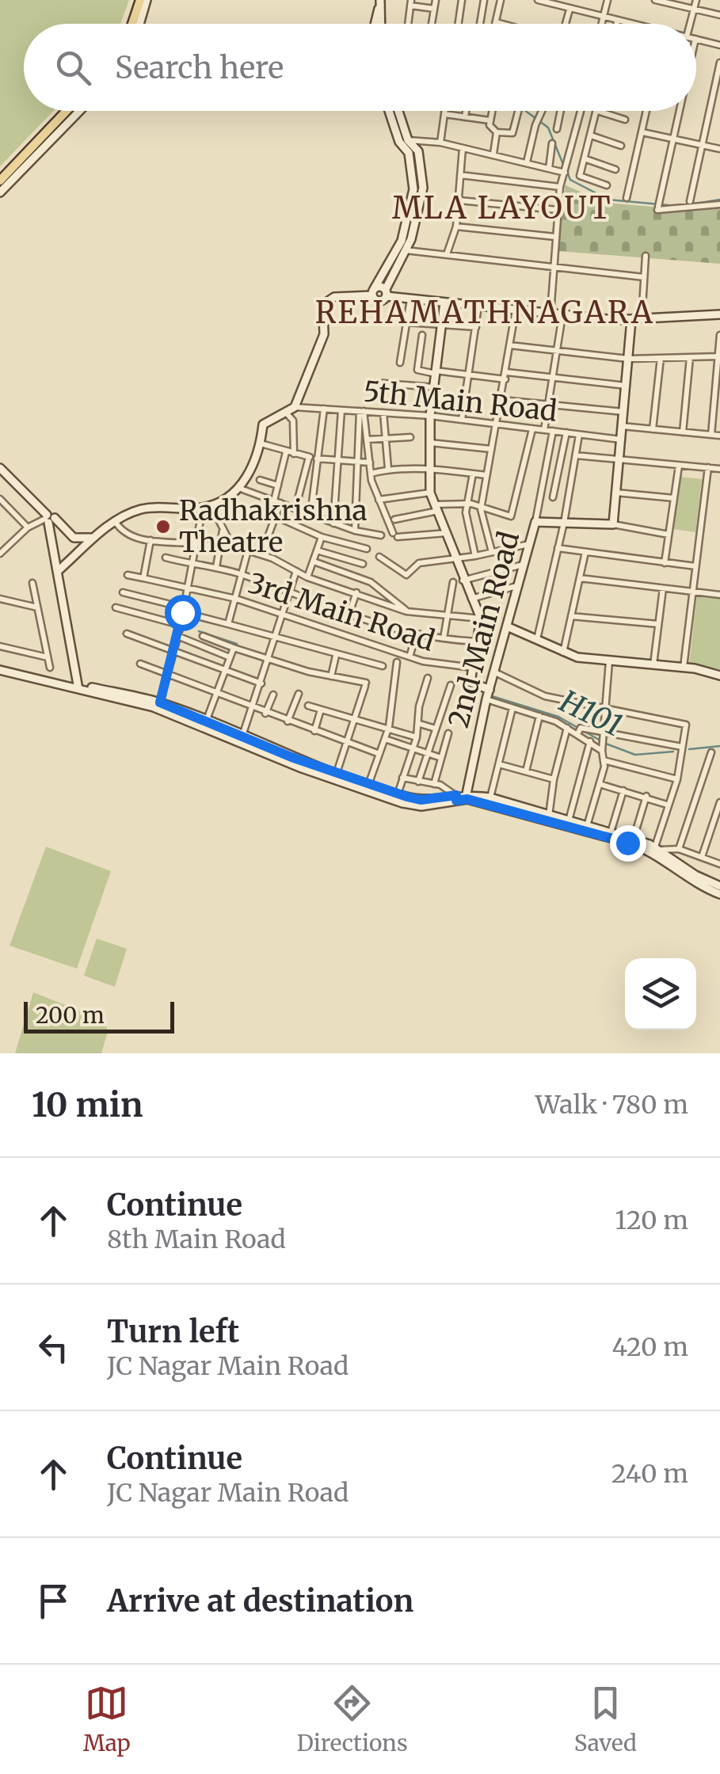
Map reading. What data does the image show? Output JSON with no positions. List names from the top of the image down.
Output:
{
  "streets": {
    "main road": ["2nd Main Road"],
    "street": ["5th Main Road", "3rd Main Road"]
  },
  "districts": ["MLA LAYOUT", "REHAMATHNAGARA"],
  "water": ["H101"],
  "places": ["Radhakrishna Theatre"],
  "scale_bar": "200 m",
  "page": {
    "search": "Search here",
    "scale": "200 m",
    "heading": ["10 min", "Walk · 780 m"],
    "list": [
      ["Continue", "8th Main Road", "120 m"],
      ["Turn left", "JC Nagar Main Road", "420 m"],
      ["Continue", "JC Nagar Main Road", "240 m"],
      "Arrive at destination"
    ],
    "nav": ["Map", "Directions", "Saved"]
  }
}
